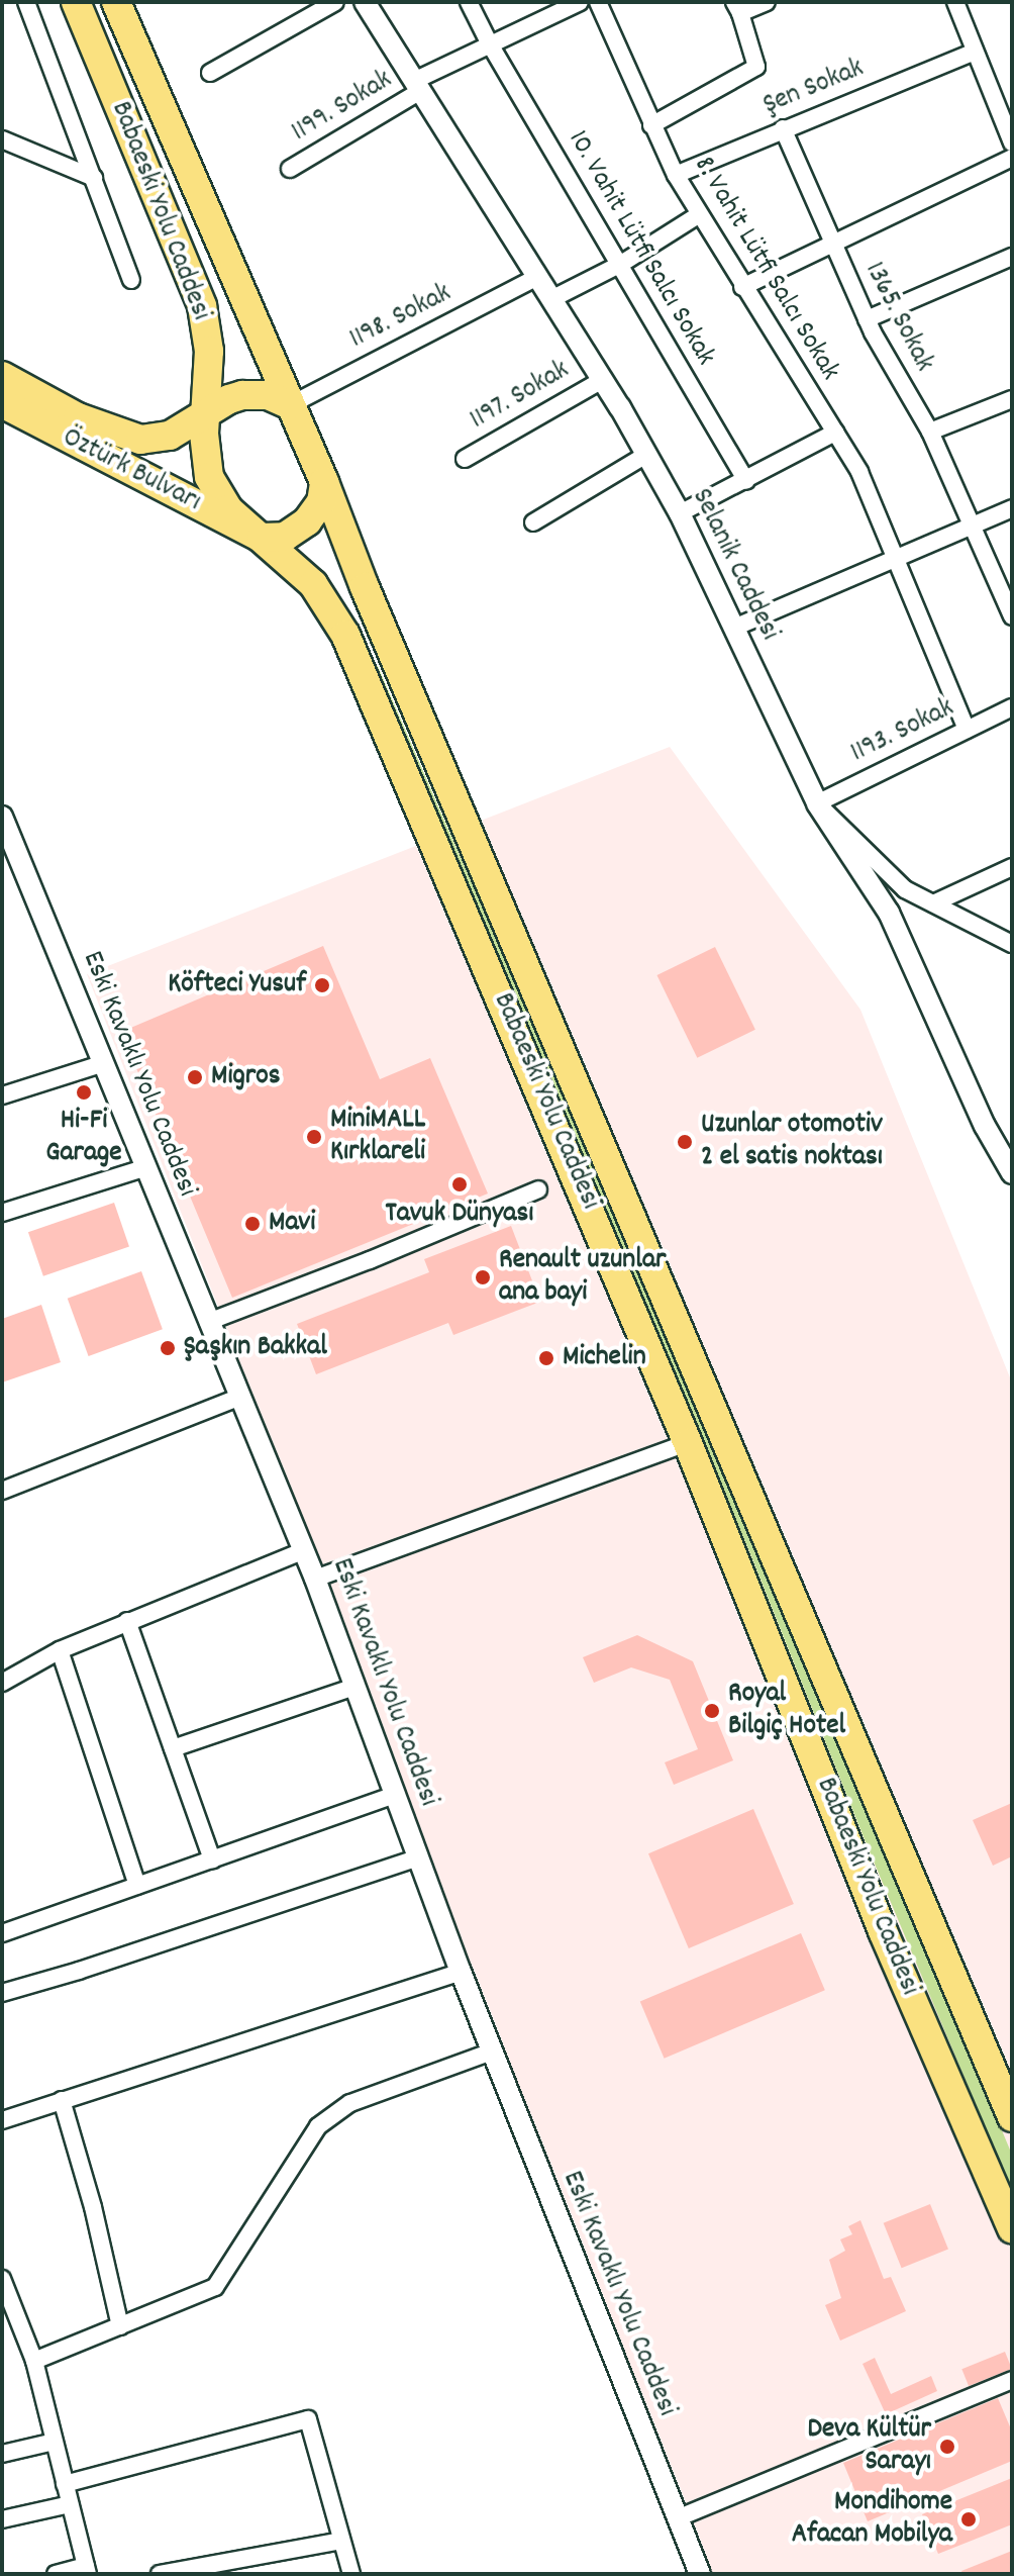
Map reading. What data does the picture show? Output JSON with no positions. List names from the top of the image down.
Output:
{
  "streets": {
    "highway": ["Babaeski Yolu Caddesi", "Öztürk Bulvarı"],
    "street": [
      "Şen Sokak",
      "1199. Sokak",
      "10. Vahit Lütfi Salcı Sokak",
      "8. Vahit Lütfi Salcı Sokak",
      "1198. Sokak",
      "1365. Sokak",
      "1197. Sokak",
      "Selanik Caddesi",
      "1193. Sokak",
      "Eski Kavaklı Yolu Caddesi"
    ]
  },
  "crossings": [
    ["Şen Sokak", "8. Vahit Lütfi Salcı Sokak"],
    ["Şen Sokak", "1365. Sokak"],
    ["1199. Sokak", "10. Vahit Lütfi Salcı Sokak"],
    ["1199. Sokak", "Selanik Caddesi"],
    ["Babaeski Yolu Caddesi", "1198. Sokak"],
    ["Babaeski Yolu Caddesi", "Öztürk Bulvarı"],
    ["8. Vahit Lütfi Salcı Sokak", "1193. Sokak"],
    ["1198. Sokak", "Öztürk Bulvarı"],
    ["1198. Sokak", "Selanik Caddesi"],
    ["1197. Sokak", "Selanik Caddesi"],
    ["Selanik Caddesi", "1193. Sokak"]
  ],
  "places": [
    "Köfteci Yusuf",
    "Migros",
    "Hi-Fi Garage",
    "MiniMALL Kırklareli",
    "Uzunlar otomotiv 2 el satis noktası",
    "Tavuk Dünyası",
    "Mavi",
    "Renault uzunlar ana bayi",
    "Şaşkın Bakkal",
    "Michelin",
    "Royal Bilgiç Hotel",
    "Deva Kültür Sarayı",
    "Mondihome Afacan Mobilya"
  ]
}
